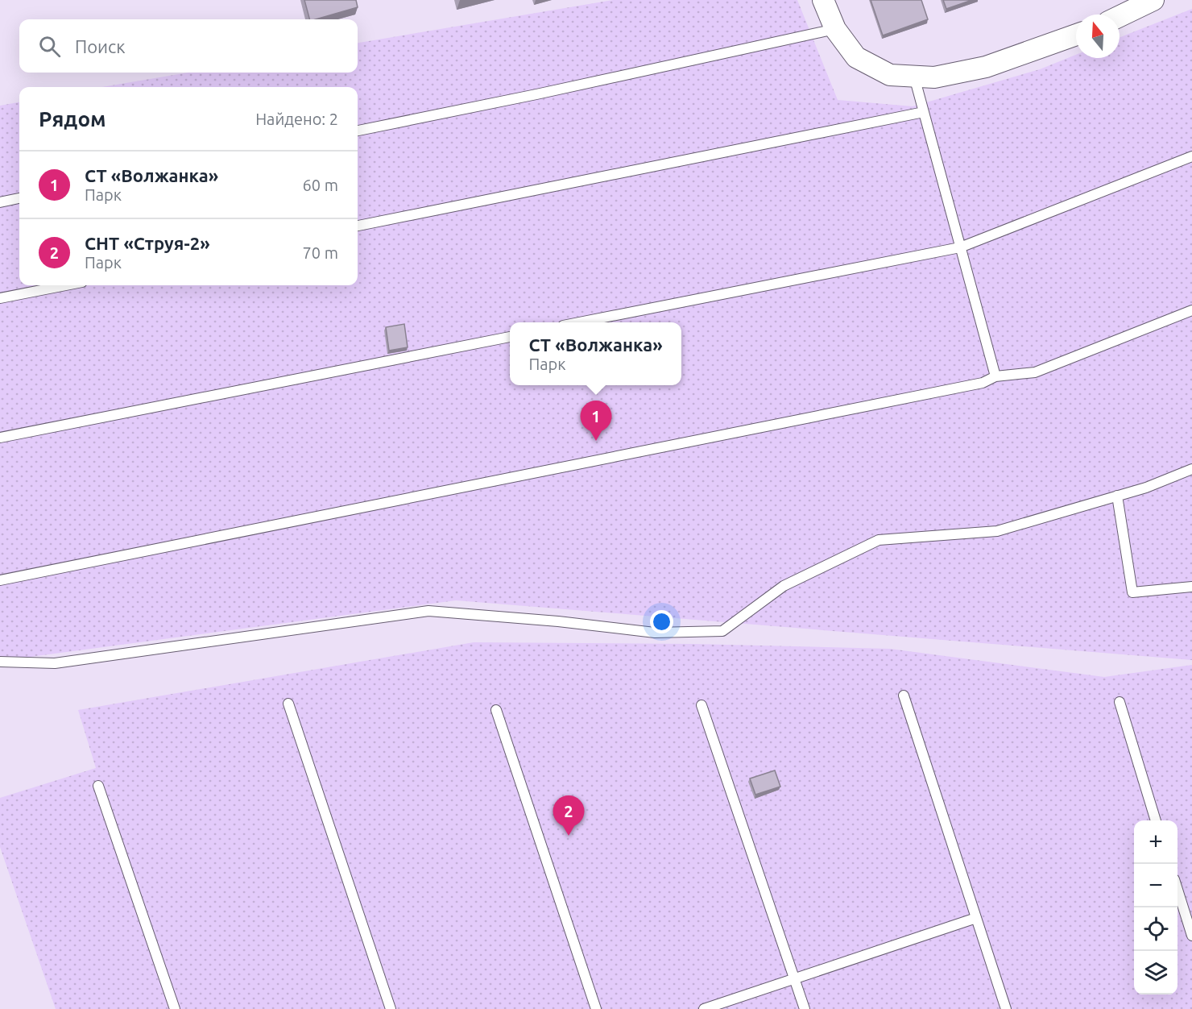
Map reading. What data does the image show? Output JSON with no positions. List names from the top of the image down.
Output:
{
  "north": "top",
  "page": {
    "search": "Поиск",
    "heading": ["Рядом", "Найдено: 2"],
    "list": [
      {
        "mark": "1",
        "name": "СТ «Волжанка»",
        "note": "Парк",
        "value": "60 m"
      },
      {
        "mark": "2",
        "name": "СНТ «Струя-2»",
        "note": "Парк",
        "value": "70 m"
      }
    ],
    "popup": ["СТ «Волжанка»", "Парк"],
    "pins": ["1", "2"],
    "map_buttons": ["+", "−"]
  }
}
